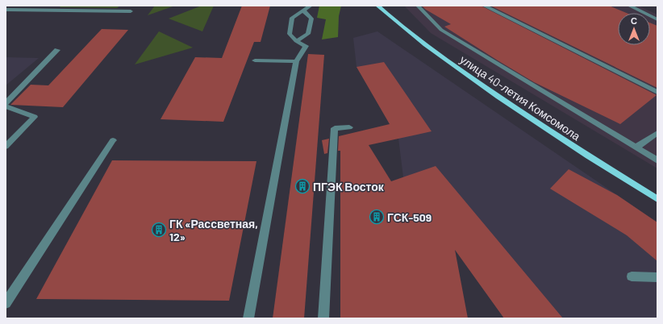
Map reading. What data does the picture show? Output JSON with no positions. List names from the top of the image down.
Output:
{
  "streets": {
    "main road": ["улица 40-летия Комсомола"]
  },
  "places": {
    "building": ["ПГЭК Восток", "ГСК-509", "ГК «Рассветная, 12»"]
  },
  "north": "top"
}
